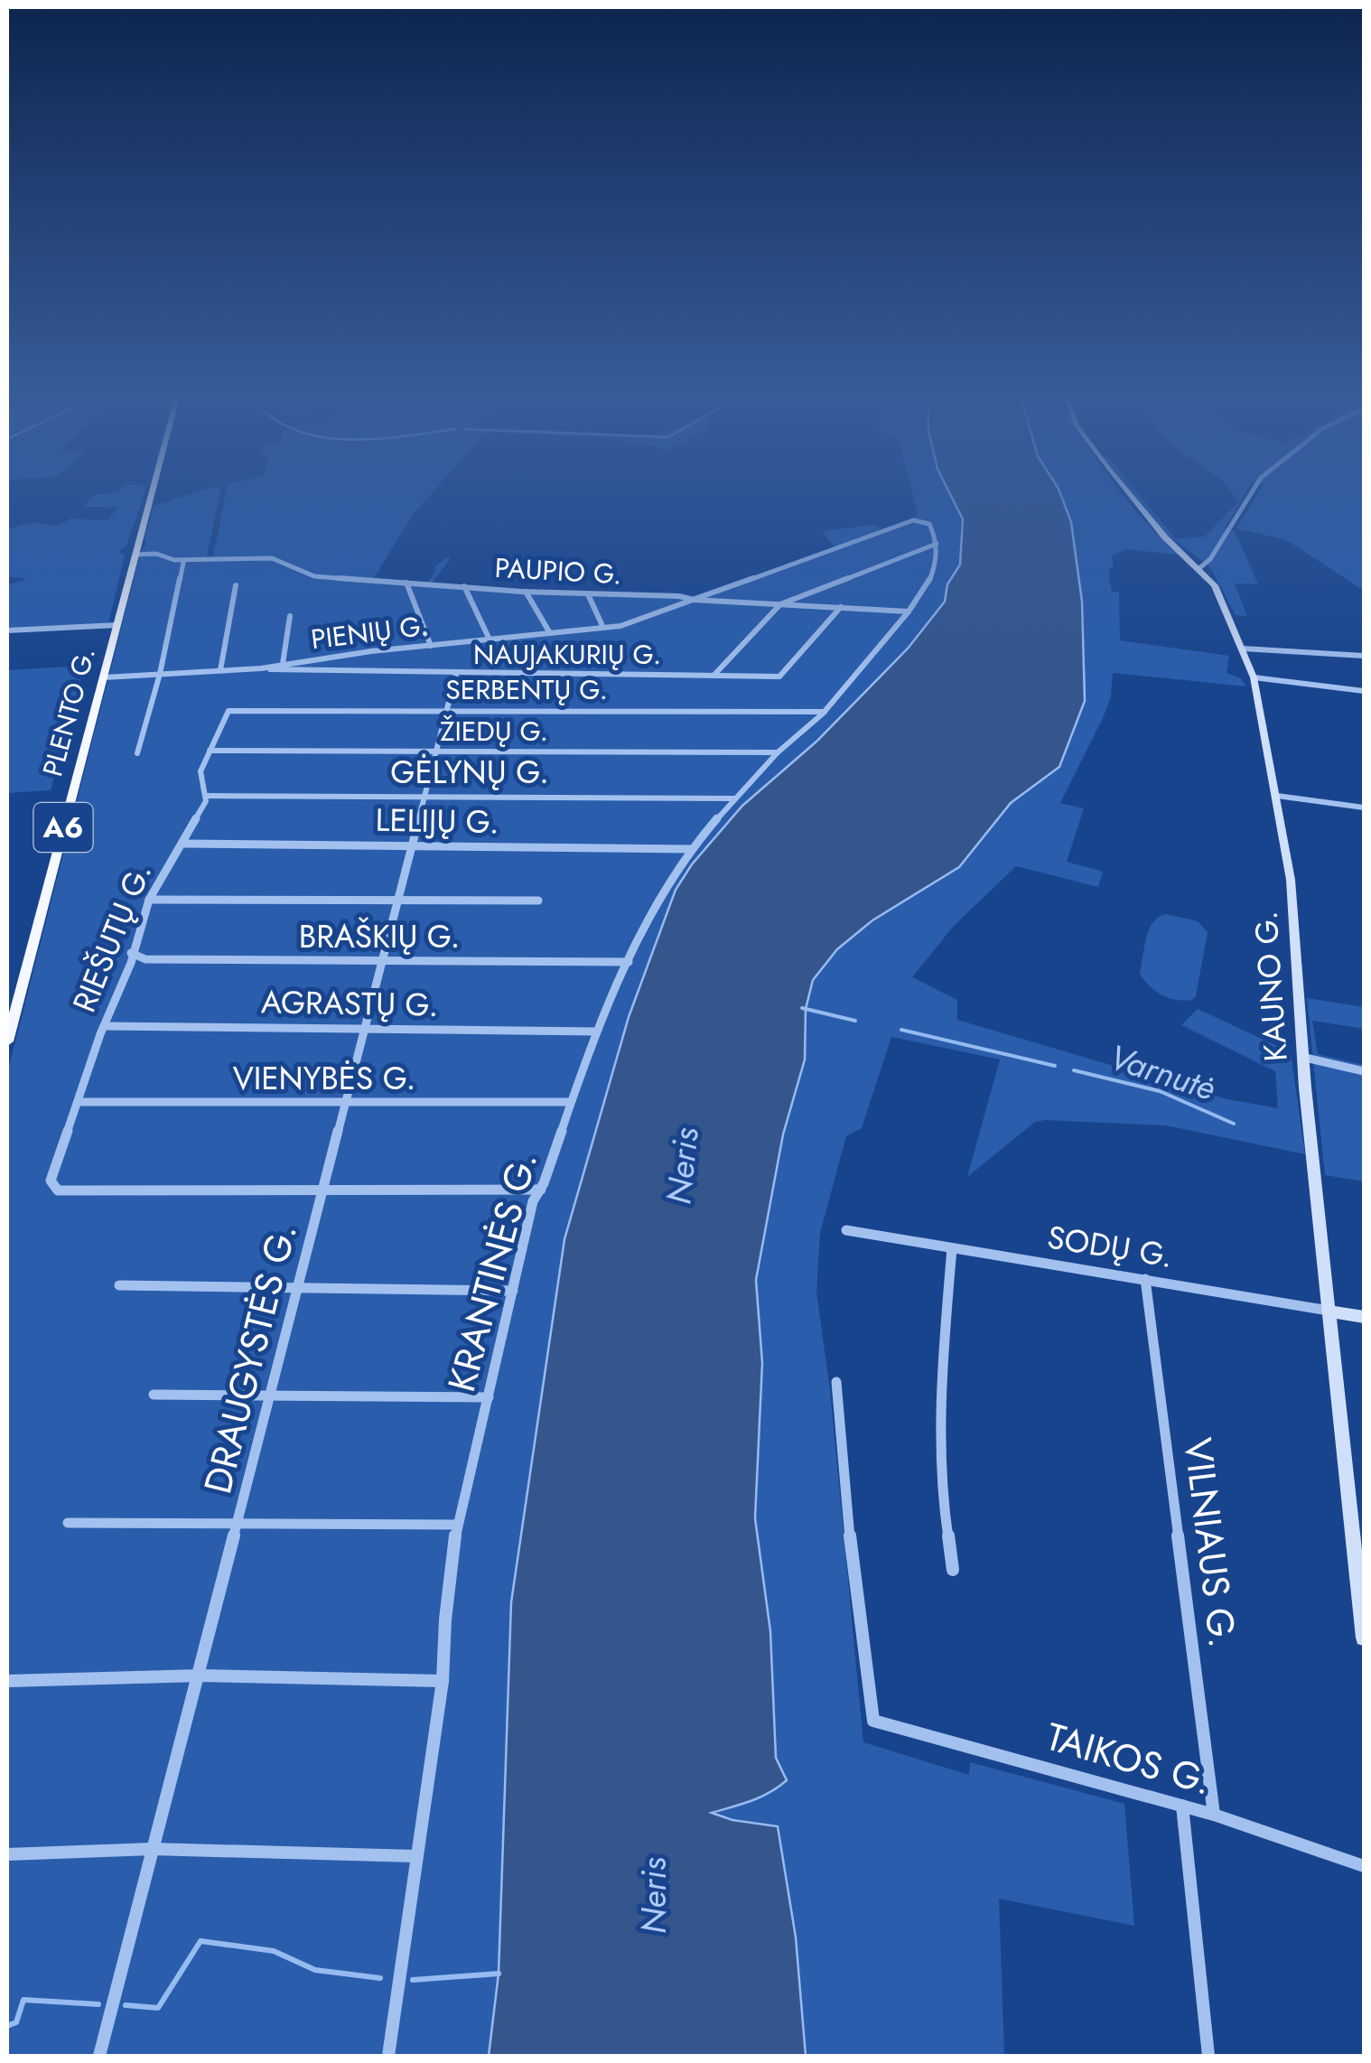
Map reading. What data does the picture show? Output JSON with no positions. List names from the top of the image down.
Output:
{
  "streets": {
    "highway": ["PLENTO G.", "A6"],
    "main road": ["KAUNO G.", "SODŲ G."],
    "street": [
      "PAUPIO G.",
      "PIENIŲ G.",
      "NAUJAKURIŲ G.",
      "SERBENTŲ G.",
      "ŽIEDŲ G.",
      "GĖLYNŲ G.",
      "LELIJŲ G.",
      "BRAŠKIŲ G.",
      "RIEŠUTŲ G.",
      "AGRASTŲ G.",
      "VIENYBĖS G.",
      "KRANTINĖS G.",
      "DRAUGYSTĖS G.",
      "VILNIAUS G.",
      "TAIKOS G."
    ]
  },
  "crossings": [
    ["PAUPIO G.", "PIENIŲ G."],
    ["PAUPIO G.", "NAUJAKURIŲ G."],
    ["PAUPIO G.", "PLENTO G."],
    ["PAUPIO G.", "KRANTINĖS G."],
    ["PIENIŲ G.", "NAUJAKURIŲ G."],
    ["PIENIŲ G.", "PLENTO G."],
    ["NAUJAKURIŲ G.", "DRAUGYSTĖS G."],
    ["SERBENTŲ G.", "RIEŠUTŲ G."],
    ["SERBENTŲ G.", "KRANTINĖS G."],
    ["SERBENTŲ G.", "DRAUGYSTĖS G."],
    ["ŽIEDŲ G.", "RIEŠUTŲ G."],
    ["ŽIEDŲ G.", "KRANTINĖS G."],
    ["ŽIEDŲ G.", "DRAUGYSTĖS G."],
    ["GĖLYNŲ G.", "RIEŠUTŲ G."],
    ["GĖLYNŲ G.", "KRANTINĖS G."],
    ["GĖLYNŲ G.", "DRAUGYSTĖS G."],
    ["LELIJŲ G.", "RIEŠUTŲ G."],
    ["LELIJŲ G.", "KRANTINĖS G."],
    ["LELIJŲ G.", "DRAUGYSTĖS G."],
    ["BRAŠKIŲ G.", "RIEŠUTŲ G."],
    ["BRAŠKIŲ G.", "KRANTINĖS G."],
    ["BRAŠKIŲ G.", "DRAUGYSTĖS G."],
    ["RIEŠUTŲ G.", "AGRASTŲ G."],
    ["RIEŠUTŲ G.", "VIENYBĖS G."],
    ["RIEŠUTŲ G.", "DRAUGYSTĖS G."],
    ["KAUNO G.", "SODŲ G."],
    ["AGRASTŲ G.", "KRANTINĖS G."],
    ["AGRASTŲ G.", "DRAUGYSTĖS G."],
    ["VIENYBĖS G.", "KRANTINĖS G."],
    ["VIENYBĖS G.", "DRAUGYSTĖS G."],
    ["SODŲ G.", "VILNIAUS G."],
    ["VILNIAUS G.", "TAIKOS G."]
  ],
  "water": ["Varnutė", "Neris"]
}
